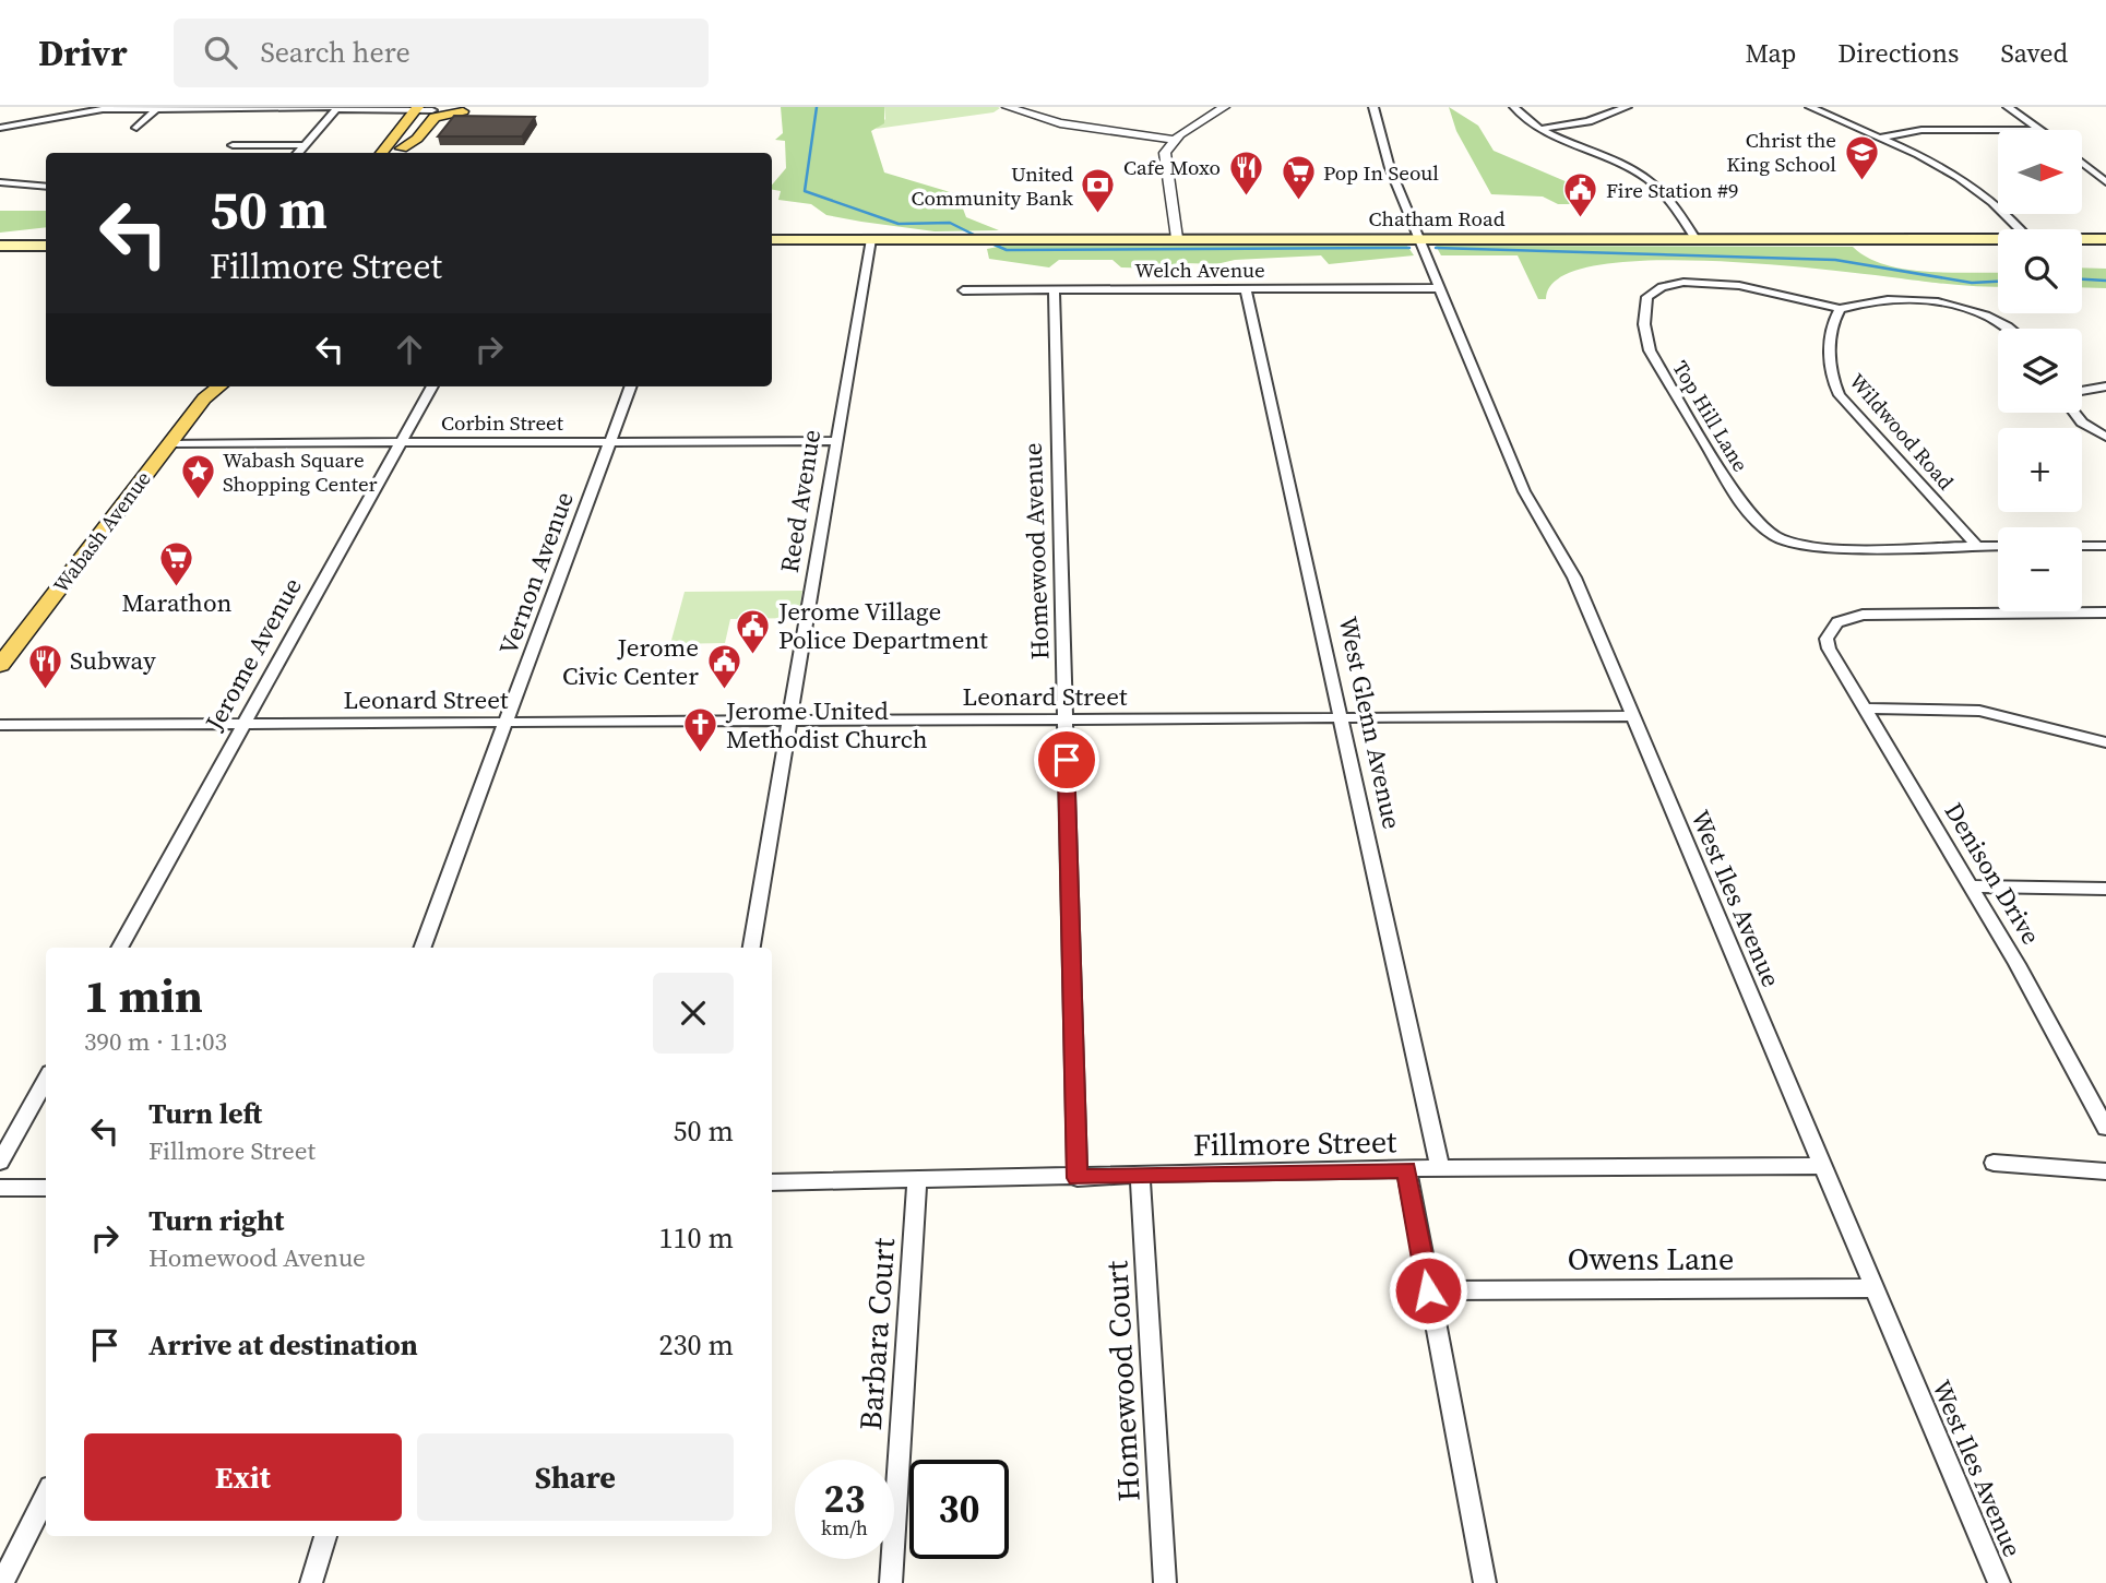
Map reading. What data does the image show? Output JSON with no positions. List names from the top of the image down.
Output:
{
  "streets": {
    "main road": ["Chatham Road", "Wabash Avenue"],
    "street": [
      "Welch Avenue",
      "Top Hill Lane",
      "Corbin Street",
      "Wildwood Road",
      "Reed Avenue",
      "Homewood Avenue",
      "Vernon Avenue",
      "Jerome Avenue",
      "Leonard Street",
      "West Glenn Avenue",
      "Denison Drive",
      "West Iles Avenue",
      "Fillmore Street",
      "Owens Lane",
      "Barbara Court",
      "Homewood Court"
    ]
  },
  "crossings": [
    ["Chatham Road", "Reed Avenue"],
    ["Chatham Road", "West Iles Avenue"],
    ["Welch Avenue", "Homewood Avenue"],
    ["Welch Avenue", "West Glenn Avenue"],
    ["Welch Avenue", "West Iles Avenue"],
    ["Top Hill Lane", "Wildwood Road"],
    ["Corbin Street", "Reed Avenue"],
    ["Corbin Street", "Wabash Avenue"],
    ["Corbin Street", "Vernon Avenue"],
    ["Corbin Street", "Jerome Avenue"],
    ["Reed Avenue", "Leonard Street"],
    ["Homewood Avenue", "Leonard Street"],
    ["Homewood Avenue", "Fillmore Street"],
    ["Vernon Avenue", "Leonard Street"],
    ["Jerome Avenue", "Leonard Street"],
    ["Leonard Street", "West Glenn Avenue"],
    ["Leonard Street", "West Iles Avenue"],
    ["West Glenn Avenue", "Fillmore Street"],
    ["West Iles Avenue", "Fillmore Street"],
    ["West Iles Avenue", "Owens Lane"],
    ["Fillmore Street", "Barbara Court"],
    ["Fillmore Street", "Homewood Court"]
  ],
  "places": {
    "school or university": ["Christ the King School"],
    "restaurant": ["Cafe Moxo", "Subway"],
    "supermarket": ["Pop In Seoul", "Marathon"],
    "bank": ["United Community Bank"],
    "public building": ["Fire Station #9", "Jerome Village Police Department", "Jerome Civic Center"],
    "place": ["Wabash Square Shopping Center"],
    "church": ["Jerome United Methodist Church"]
  },
  "north": "right",
  "page": {
    "header": "Drivr",
    "search": "Search here",
    "nav": ["Map", "Directions", "Saved"],
    "map_buttons": ["+", "−"],
    "turn": ["50 m", "Fillmore Street"],
    "heading": ["1 min", "390 m · 11:03"],
    "list": [
      {
        "name": "Turn left",
        "note": "Fillmore Street",
        "value": "50 m"
      },
      {
        "name": "Turn right",
        "note": "Homewood Avenue",
        "value": "110 m"
      },
      {
        "name": "Arrive at destination",
        "value": "230 m"
      }
    ],
    "buttons": ["Exit", "Share"],
    "speed": "23 km/h",
    "limit": "30"
  }
}
